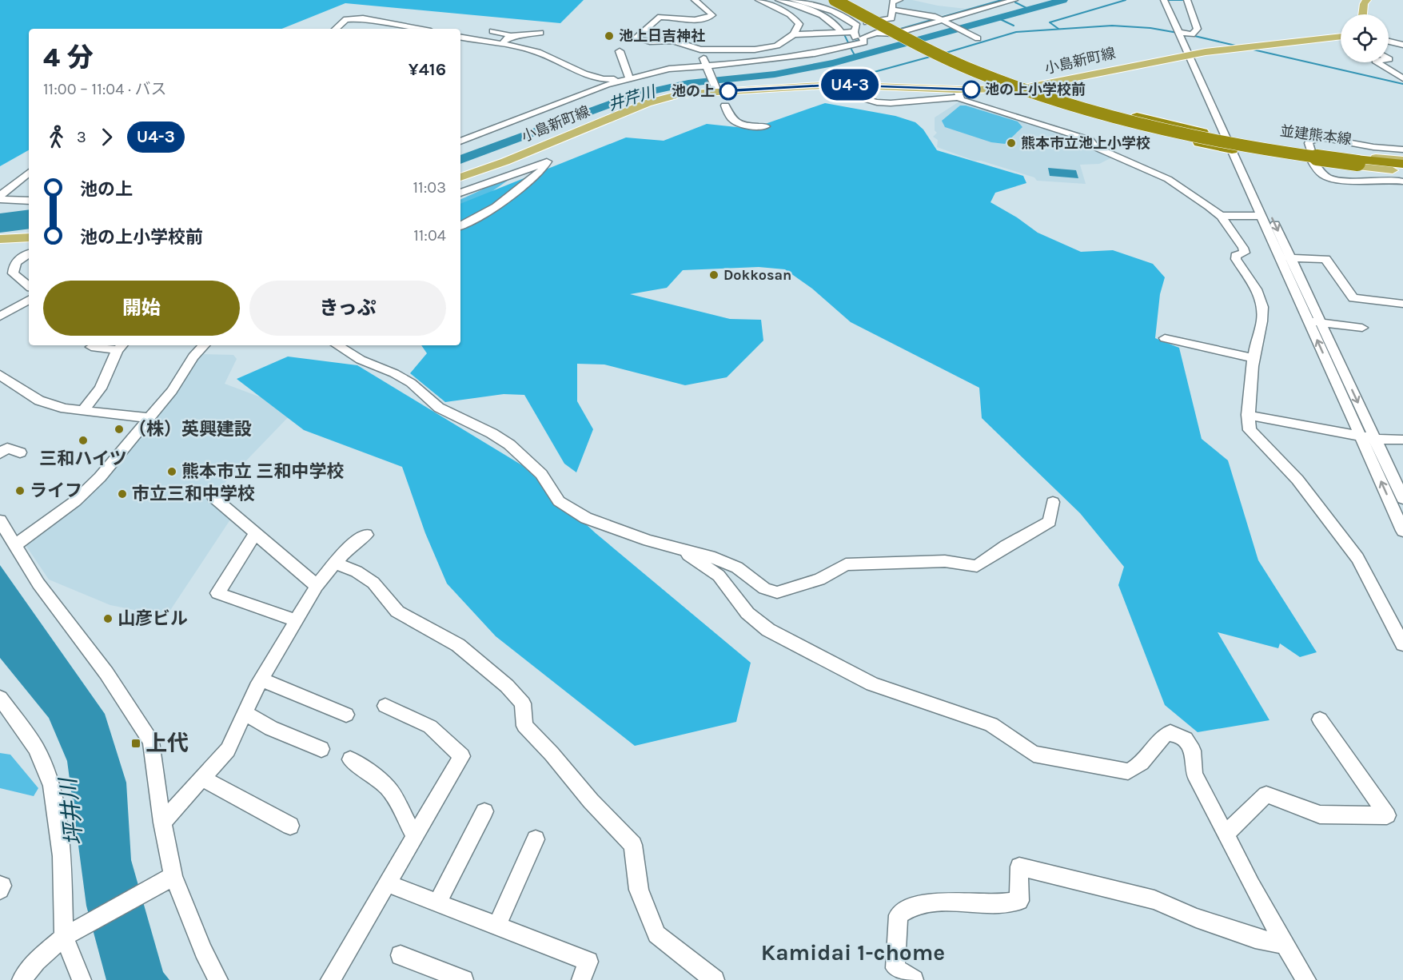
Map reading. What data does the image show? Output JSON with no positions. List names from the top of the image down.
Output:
{
  "streets": {
    "main road": ["小島新町線", "並建熊本線"]
  },
  "districts": ["Kamidai 1-chome"],
  "water": ["井芹川", "坪井川"],
  "places": {
    "other": [
      "池上日吉神社",
      "池の上小学校前",
      "池の上",
      "熊本市立池上小学校",
      "Dokkosan",
      "（株）英興建設",
      "三和ハイツ",
      "熊本市立 三和中学校",
      "ライフ",
      "市立三和中学校",
      "山彦ビル"
    ],
    "transit": ["上代"]
  },
  "lines": ["bus line U4-3"],
  "page": {
    "on_map": "U4-3",
    "heading": ["4 分", "11:00 – 11:04 · バス", "¥416"],
    "legs": ["3", "U4-3"],
    "list": [
      {
        "name": "池の上",
        "value": "11:03"
      },
      {
        "name": "池の上小学校前",
        "value": "11:04"
      }
    ],
    "buttons": ["開始", "きっぷ"]
  }
}
